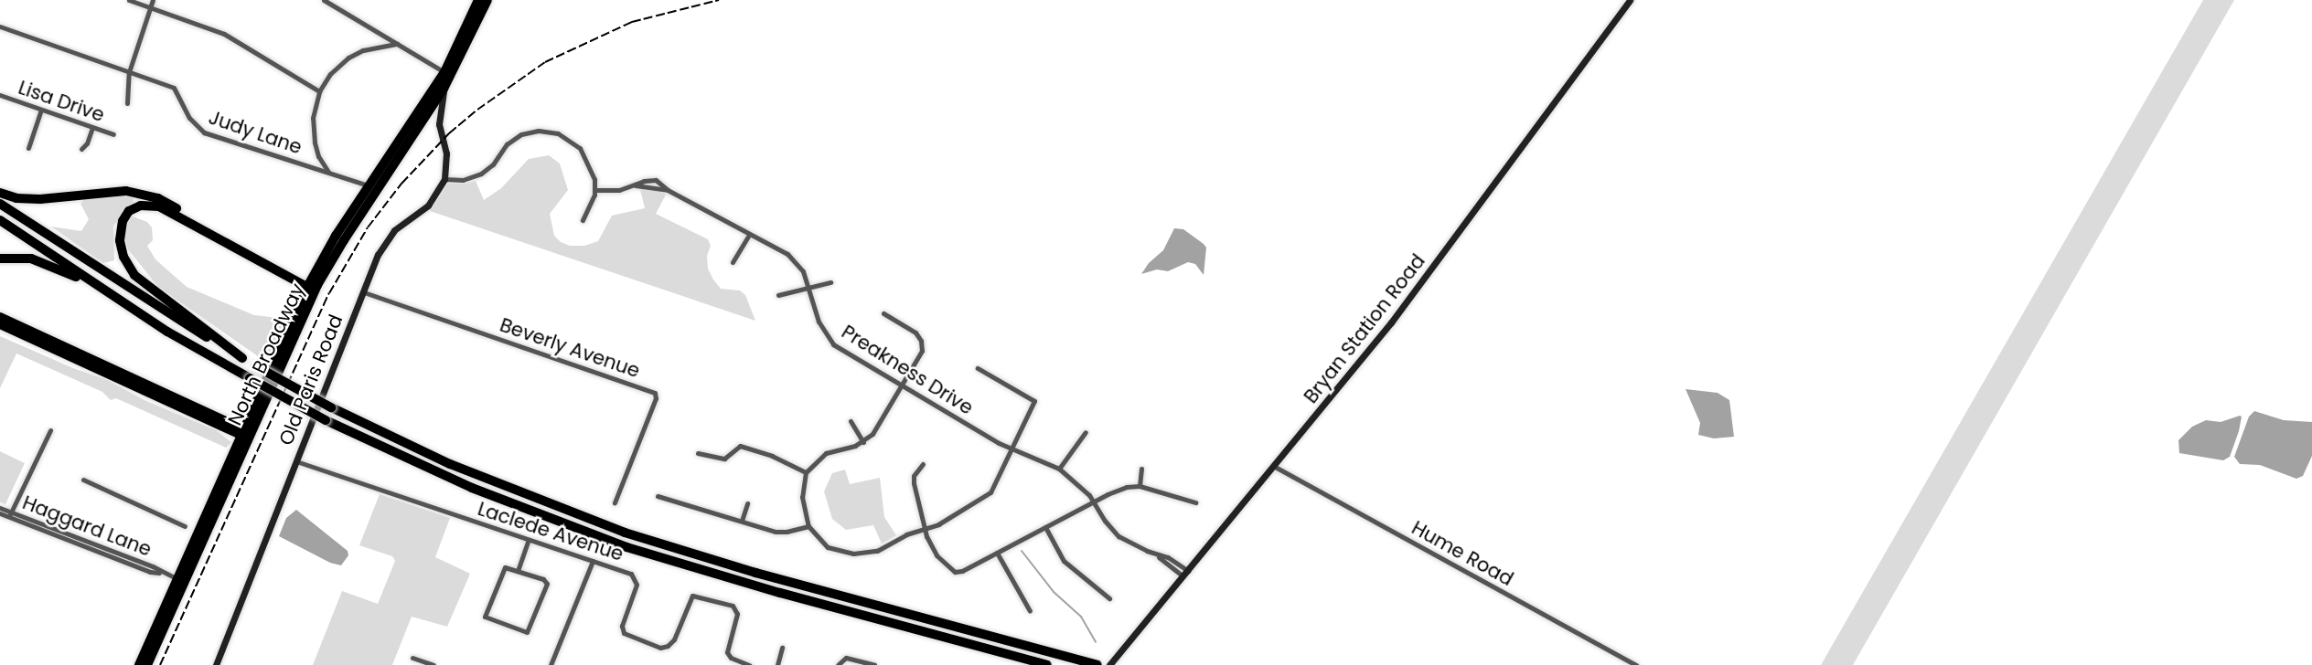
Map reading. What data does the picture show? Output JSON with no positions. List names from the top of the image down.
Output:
{
  "streets": {
    "highway": ["North Broadway"],
    "main road": ["Bryan Station Road", "Old Paris Road"],
    "street": [
      "Lisa Drive",
      "Judy Lane",
      "Beverly Avenue",
      "Preakness Drive",
      "Haggard Lane",
      "Laclede Avenue",
      "Hume Road"
    ]
  },
  "crossings": [
    ["Judy Lane", "North Broadway"],
    ["Bryan Station Road", "Preakness Drive"],
    ["Bryan Station Road", "Hume Road"],
    ["Beverly Avenue", "Old Paris Road"],
    ["North Broadway", "Haggard Lane"],
    ["Old Paris Road", "Laclede Avenue"]
  ]
}
